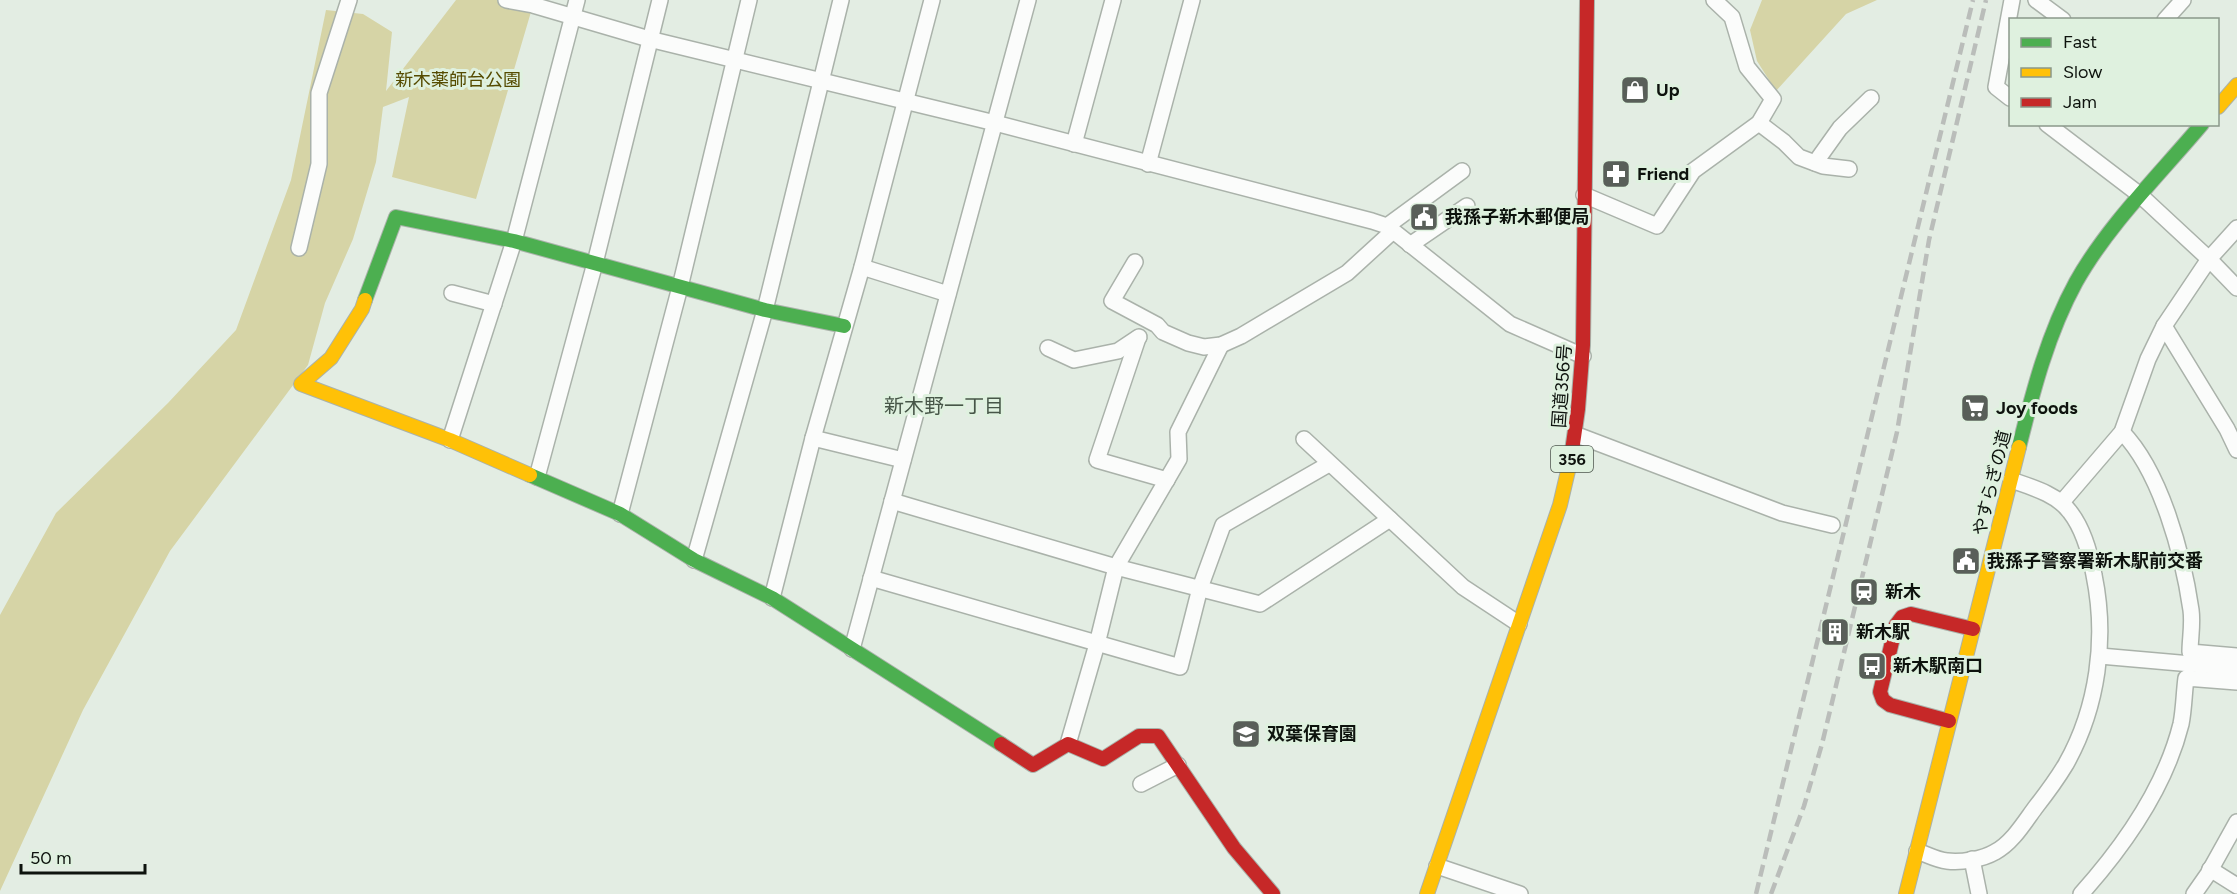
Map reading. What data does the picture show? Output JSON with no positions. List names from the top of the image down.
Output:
{
  "streets": {
    "main road": ["国道356号", "356", "やすらぎの道"]
  },
  "districts": ["新木野一丁目"],
  "parks": ["新木薬師台公園"],
  "places": {
    "shop": ["Up"],
    "pharmacy": ["Friend"],
    "public building": ["我孫子新木郵便局", "我孫子警察署新木駅前交番"],
    "supermarket": ["Joy foods"],
    "station": ["新木"],
    "building": ["新木駅"],
    "bus stop": ["新木駅南口"],
    "school or university": ["双葉保育園"]
  },
  "legend": ["Fast", "Slow", "Jam"],
  "scale_bar": "50 m"
}
